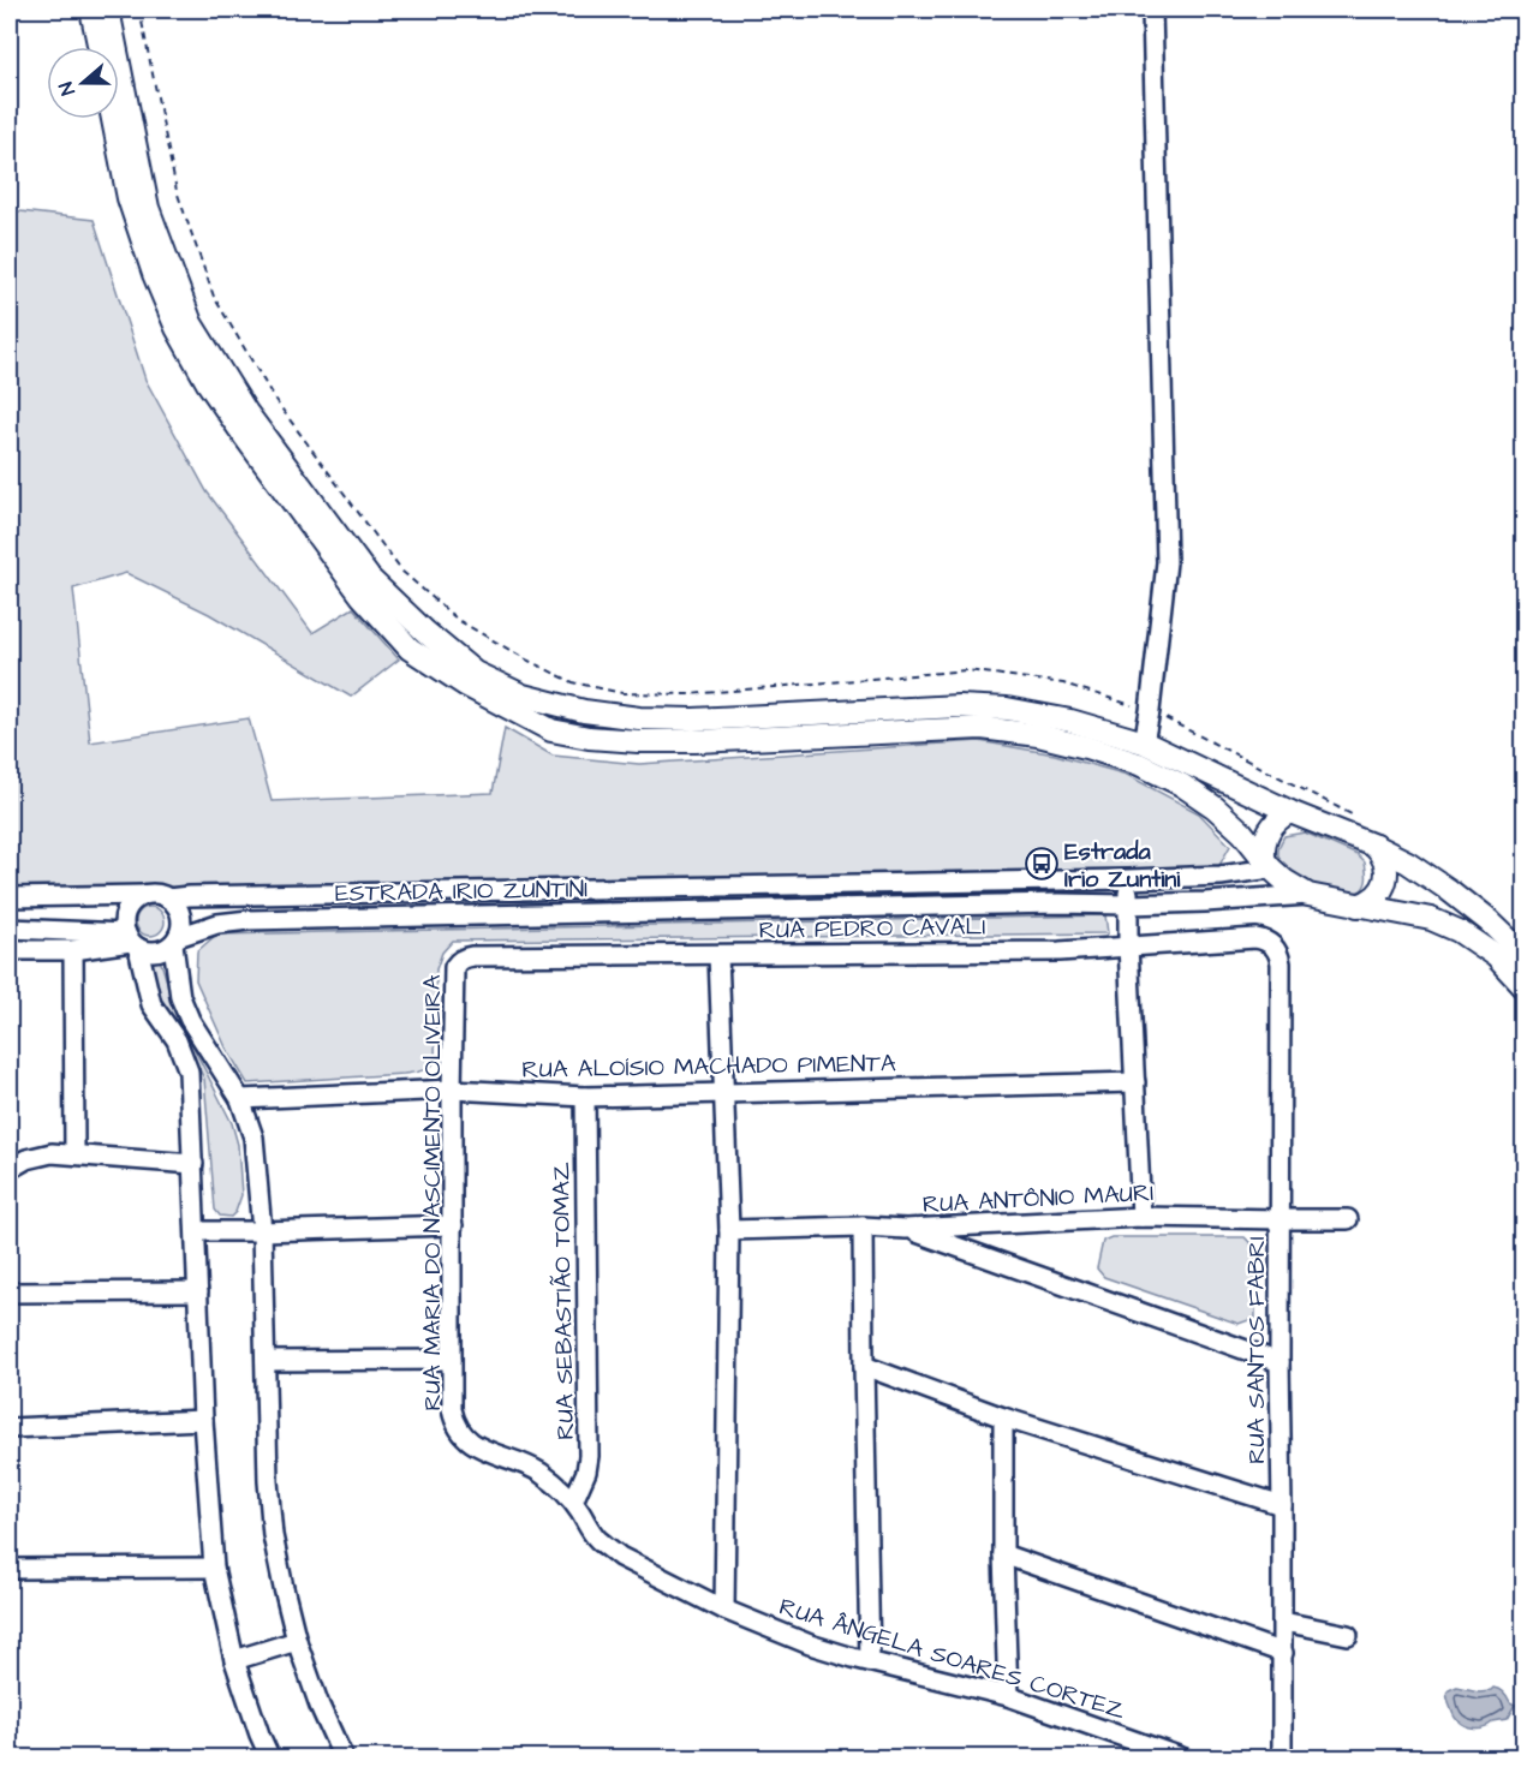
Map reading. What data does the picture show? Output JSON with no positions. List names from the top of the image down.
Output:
{
  "streets": {
    "street": [
      "ESTRADA IRIO ZUNTINI",
      "RUA PEDRO CAVALI",
      "RUA ALOÍSIO MACHADO PIMENTA",
      "RUA MARIA DO NASCIMENTO OLIVEIRA",
      "RUA ANTÔNIO MAURI",
      "RUA SEBASTIÃO TOMAZ",
      "RUA SANTOS FABRI",
      "RUA ÂNGELA SOARES CORTEZ"
    ]
  },
  "crossings": [
    ["RUA PEDRO CAVALI", "RUA MARIA DO NASCIMENTO OLIVEIRA"],
    ["RUA PEDRO CAVALI", "RUA SANTOS FABRI"],
    ["RUA ALOÍSIO MACHADO PIMENTA", "RUA MARIA DO NASCIMENTO OLIVEIRA"],
    ["RUA ALOÍSIO MACHADO PIMENTA", "RUA SEBASTIÃO TOMAZ"],
    ["RUA MARIA DO NASCIMENTO OLIVEIRA", "RUA ÂNGELA SOARES CORTEZ"],
    ["RUA ANTÔNIO MAURI", "RUA SANTOS FABRI"],
    ["RUA SEBASTIÃO TOMAZ", "RUA ÂNGELA SOARES CORTEZ"]
  ],
  "places": {
    "bus stop": ["Estrada Irio Zuntini"]
  },
  "north": "left"
}
